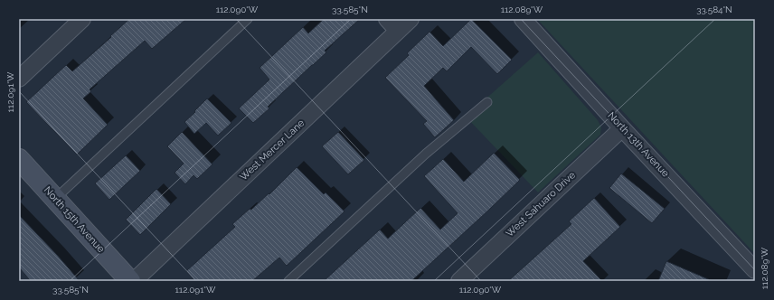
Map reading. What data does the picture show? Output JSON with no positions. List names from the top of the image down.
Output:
{
  "streets": {
    "street": [
      "North 13th Avenue",
      "West Mercer Lane",
      "West Sahuaro Drive",
      "North 15th Avenue"
    ]
  },
  "crossings": [
    ["North 13th Avenue", "West Sahuaro Drive"],
    ["West Mercer Lane", "North 15th Avenue"]
  ],
  "coordinates": [
    "112.090°W",
    "33.585°N",
    "112.089°W",
    "33.584°N",
    "112.091°W"
  ]
}
